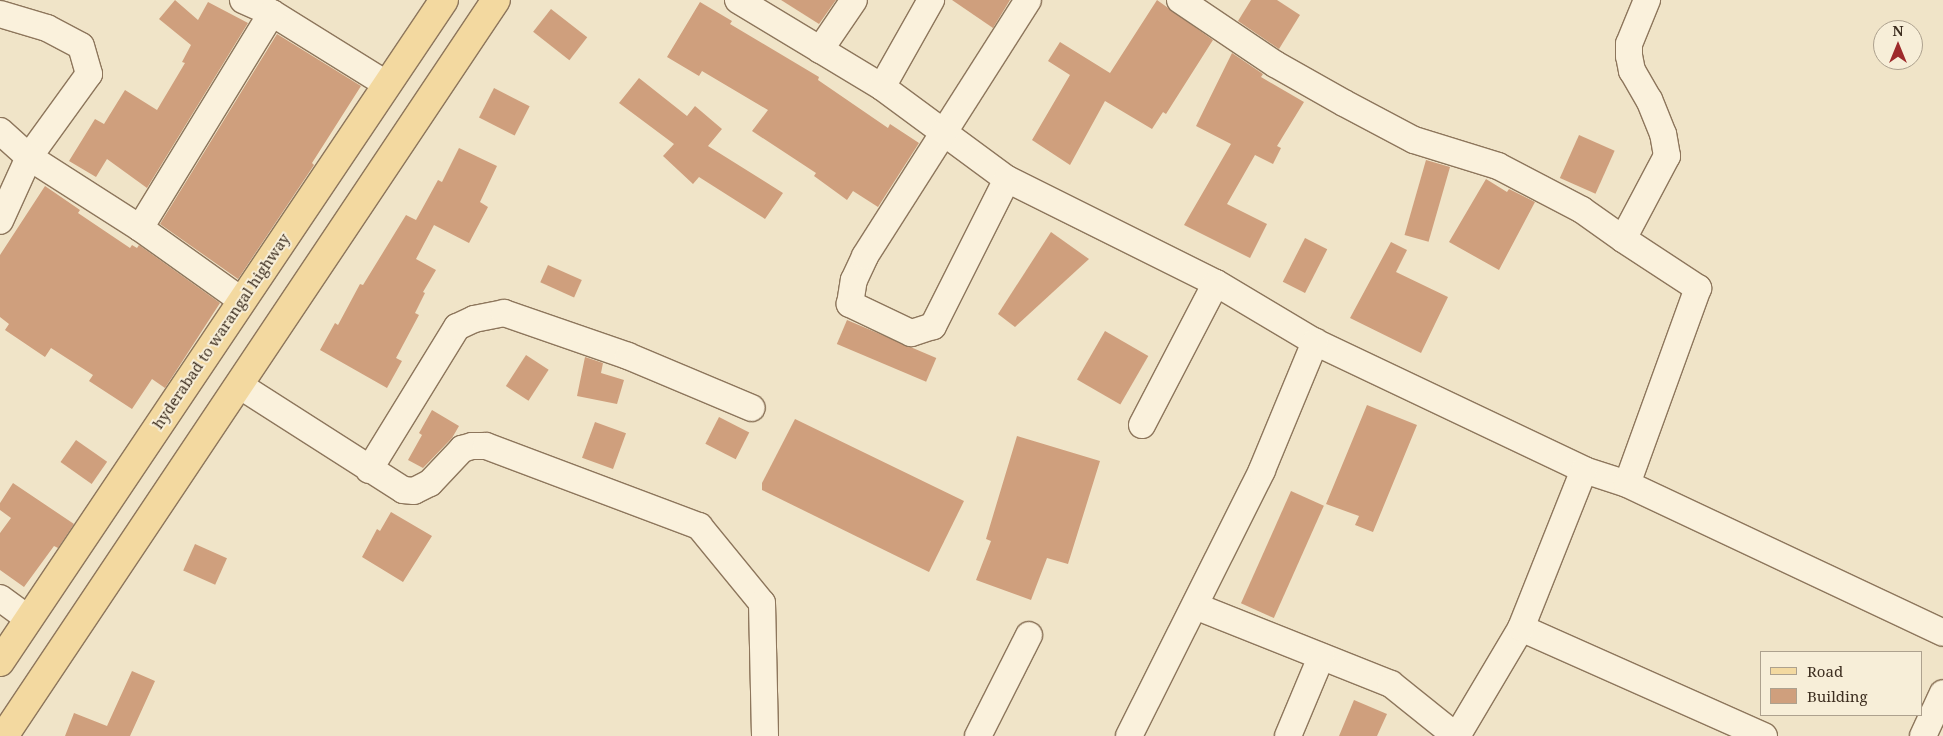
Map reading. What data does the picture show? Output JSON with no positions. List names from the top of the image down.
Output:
{
  "streets": {
    "main road": ["hyderabad to warangal highway"]
  },
  "legend": ["Road", "Building"],
  "north": "top"
}
